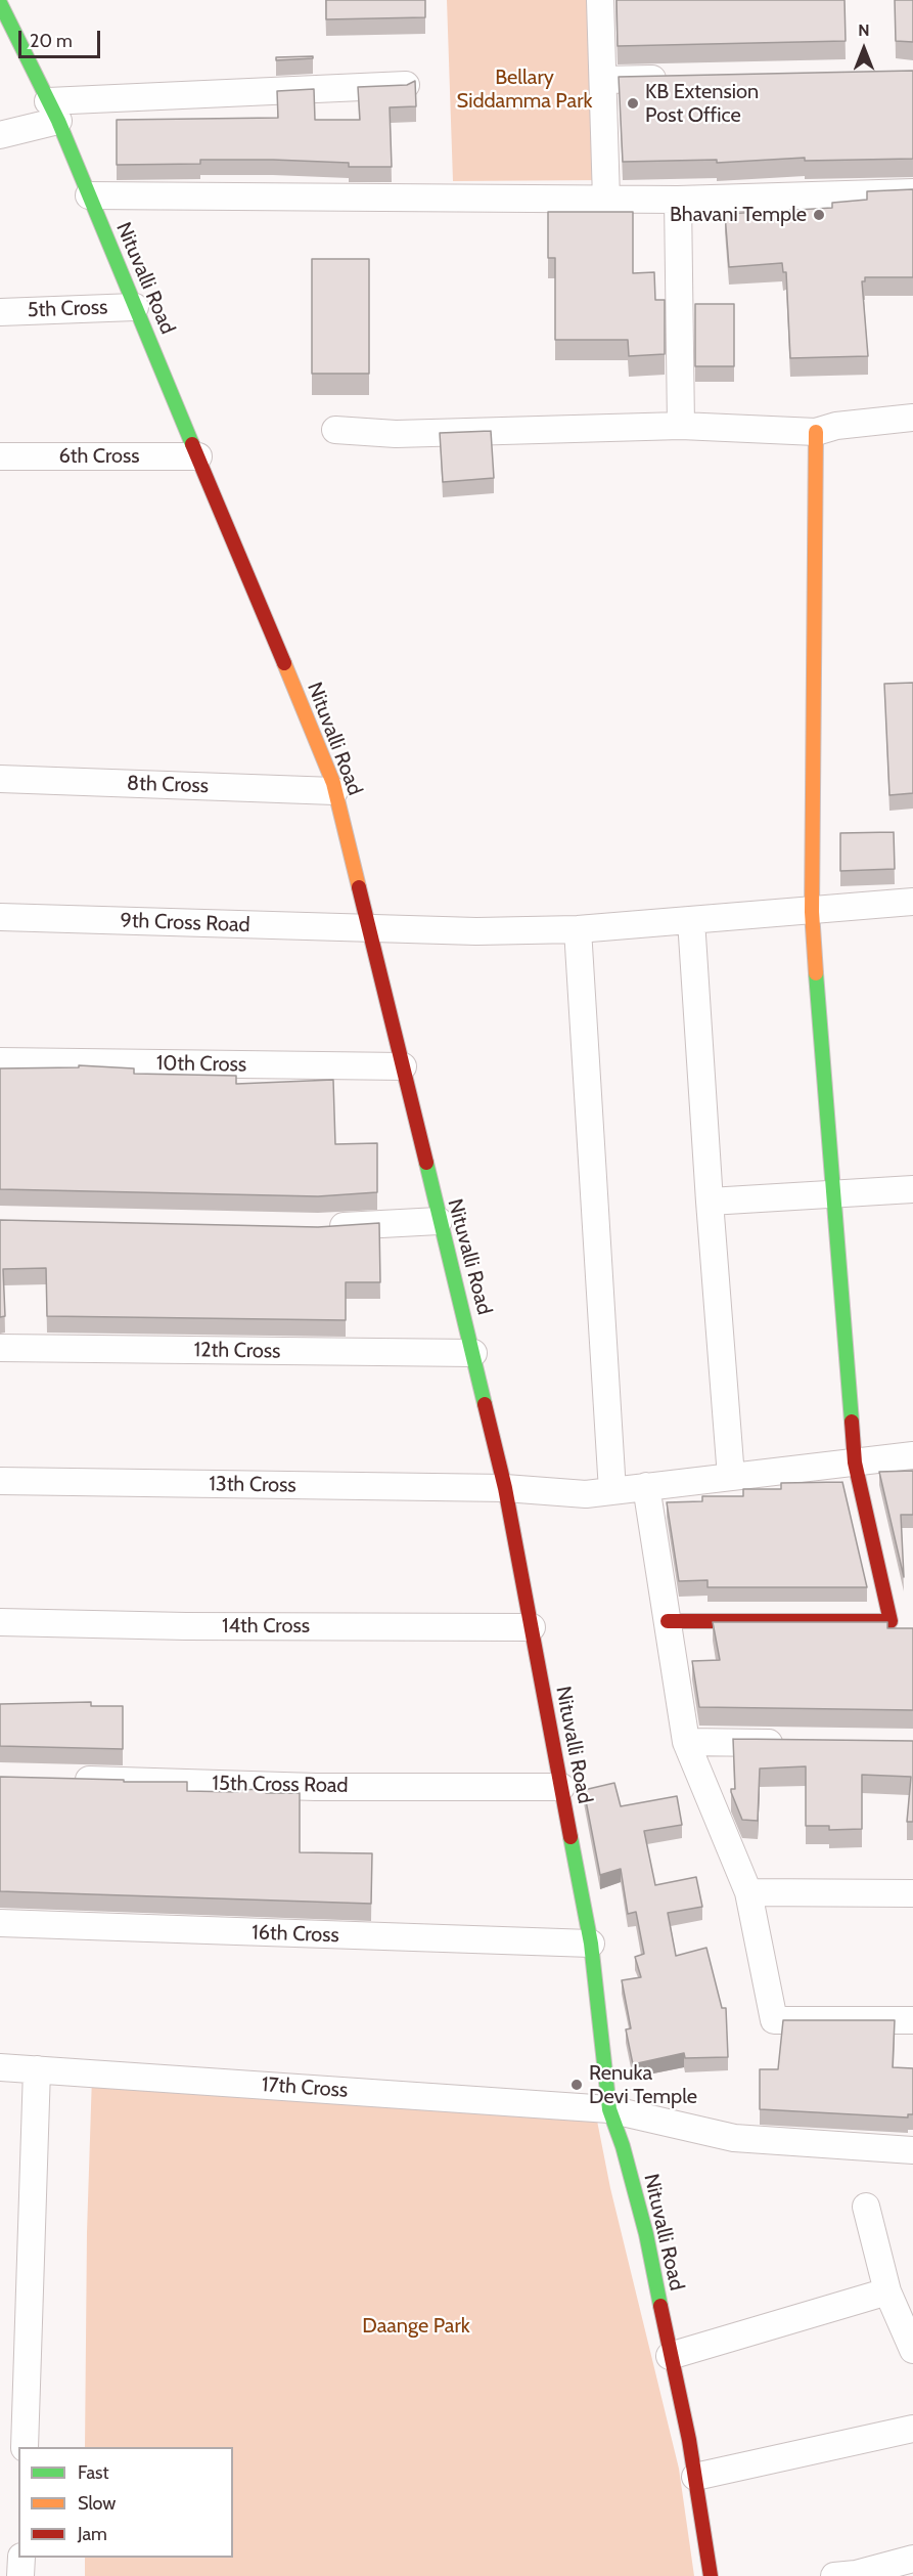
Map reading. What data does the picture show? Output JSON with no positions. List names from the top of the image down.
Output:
{
  "streets": {
    "street": [
      "Nituvalli Road",
      "5th Cross",
      "6th Cross",
      "8th Cross",
      "9th Cross Road",
      "10th Cross",
      "12th Cross",
      "13th Cross",
      "14th Cross",
      "15th Cross Road",
      "16th Cross",
      "17th Cross"
    ]
  },
  "crossings": [
    ["Nituvalli Road", "5th Cross"],
    ["Nituvalli Road", "6th Cross"],
    ["Nituvalli Road", "8th Cross"],
    ["Nituvalli Road", "9th Cross Road"],
    ["Nituvalli Road", "10th Cross"],
    ["Nituvalli Road", "12th Cross"],
    ["Nituvalli Road", "13th Cross"],
    ["Nituvalli Road", "14th Cross"],
    ["Nituvalli Road", "15th Cross Road"],
    ["Nituvalli Road", "16th Cross"],
    ["Nituvalli Road", "17th Cross"]
  ],
  "parks": ["Bellary Siddamma Park", "Daange Park"],
  "places": ["KB Extension Post Office", "Bhavani Temple", "Renuka Devi Temple"],
  "legend": ["Fast", "Slow", "Jam"],
  "scale_bar": "20 m",
  "north": "top"
}
